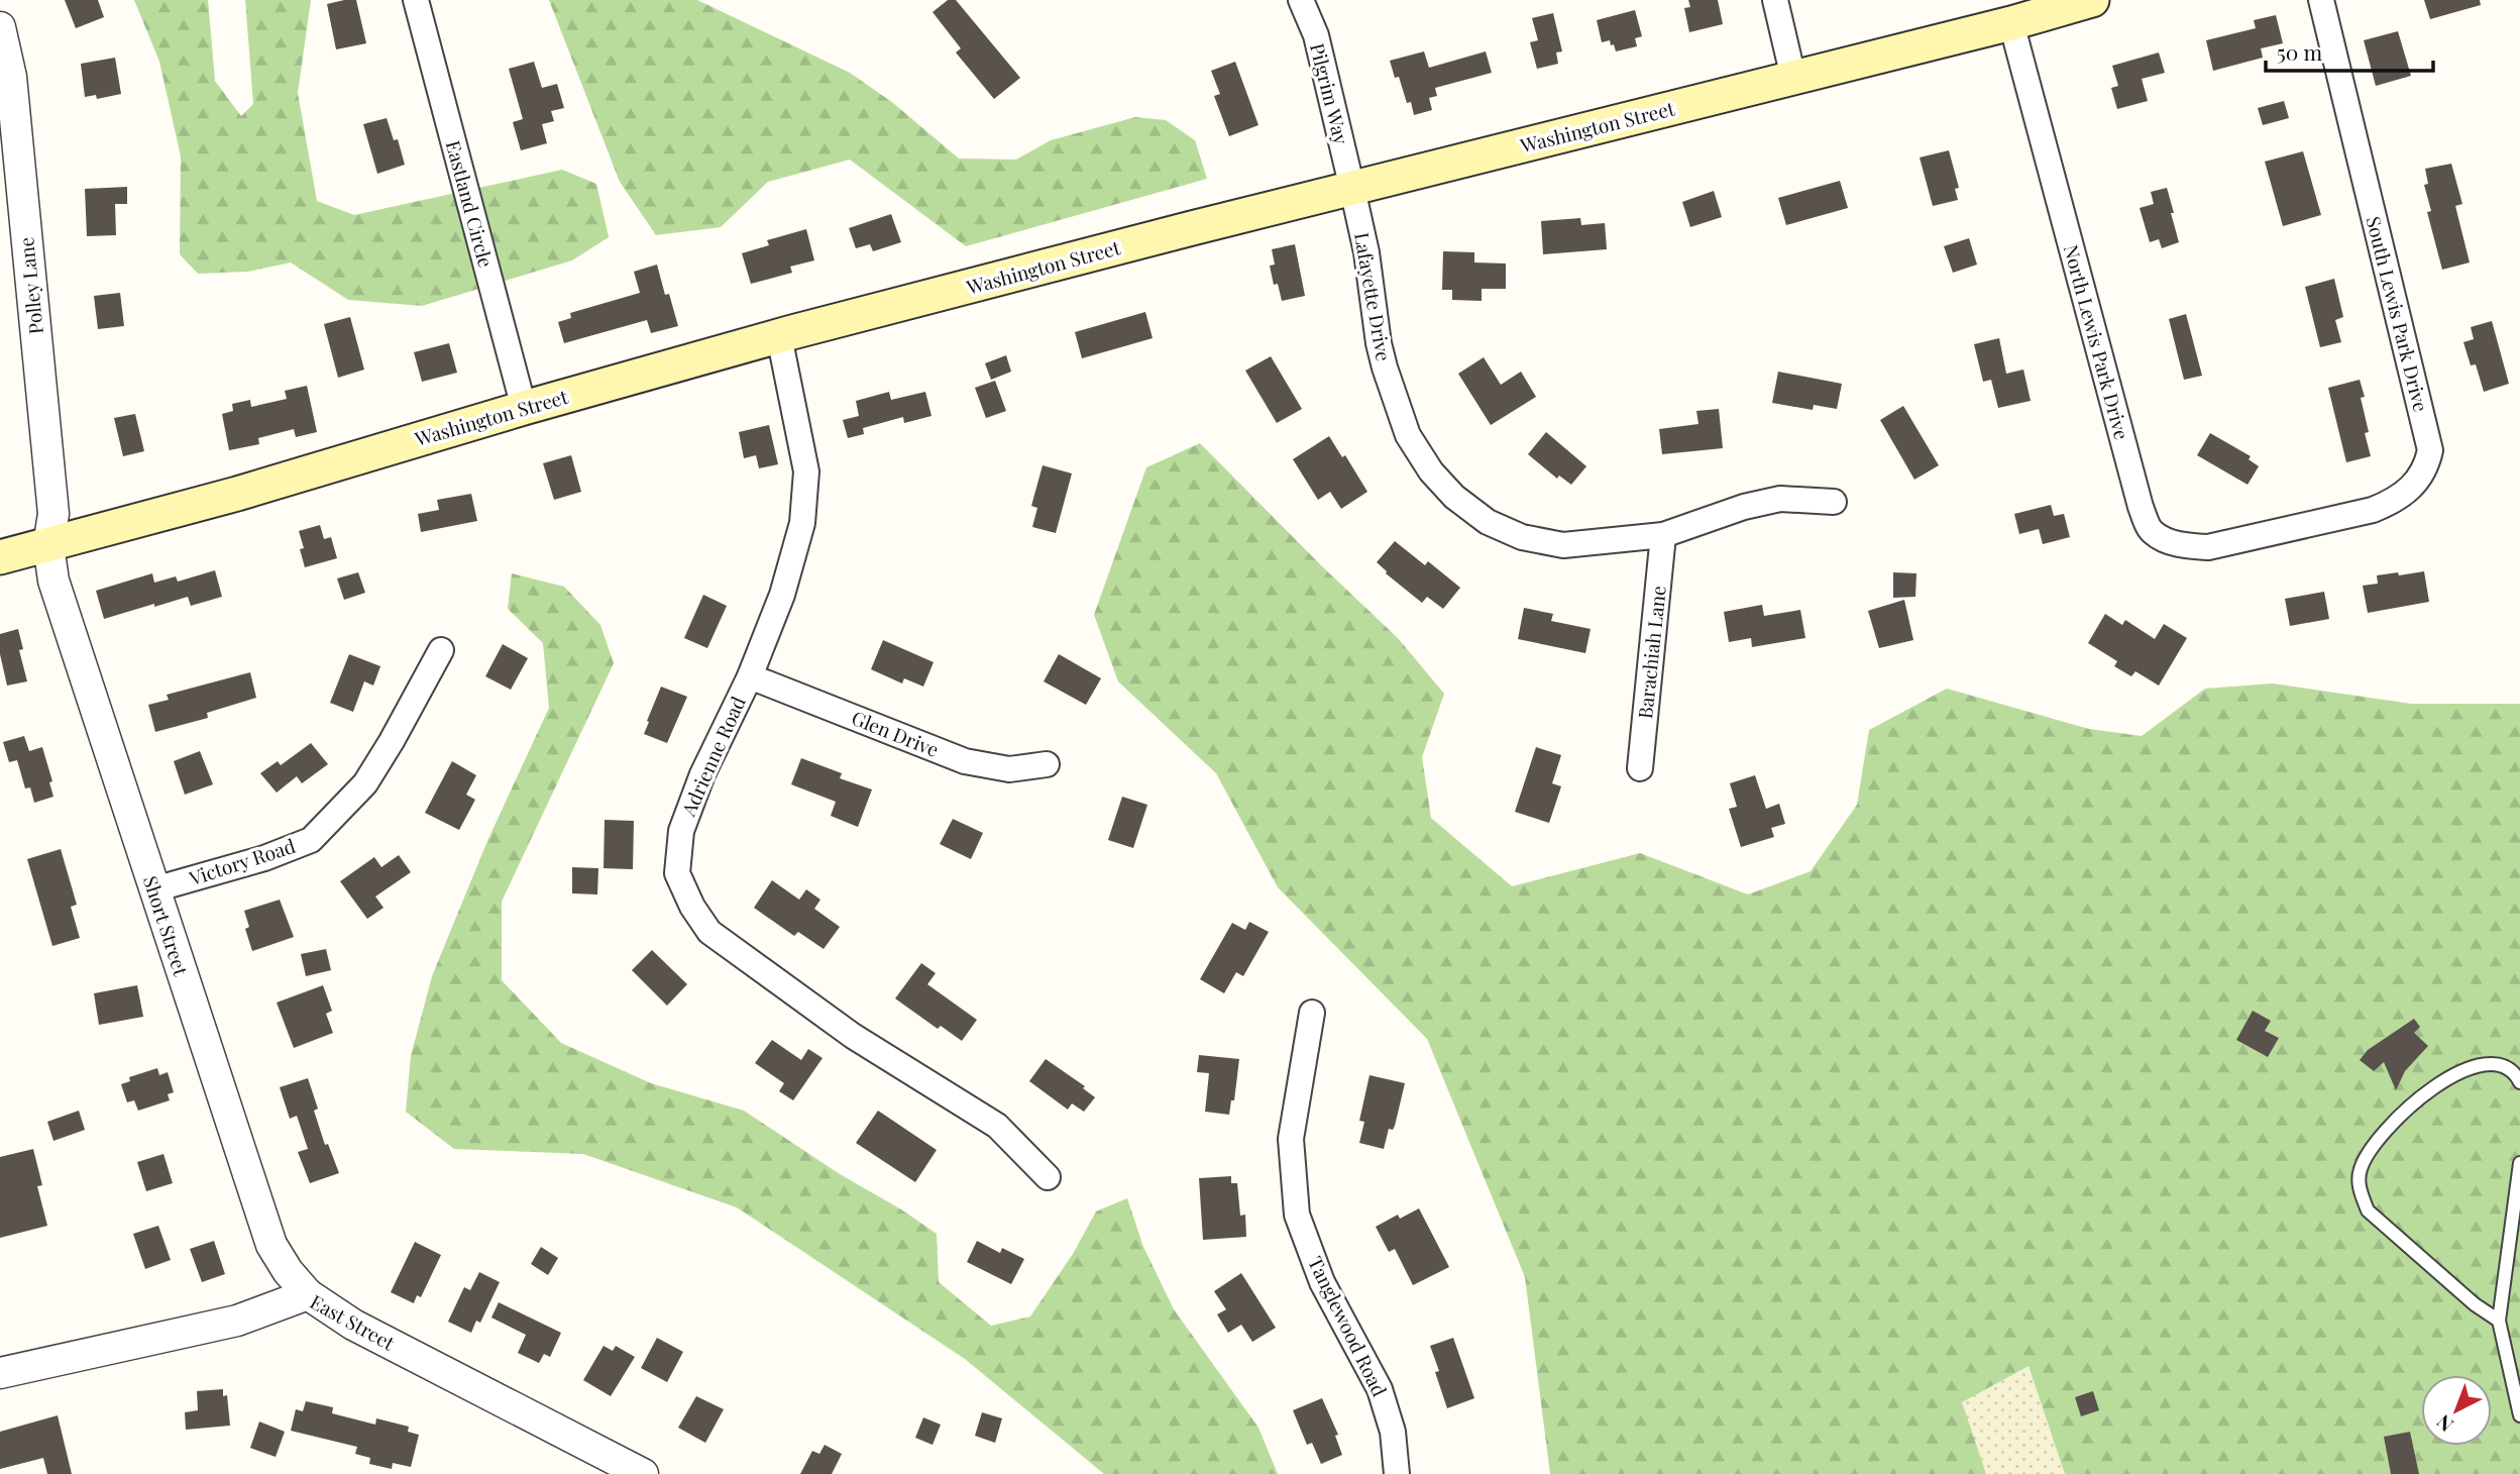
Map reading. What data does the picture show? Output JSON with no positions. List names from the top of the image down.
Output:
{
  "streets": {
    "main road": ["Washington Street"],
    "street": [
      "Pilgrim Way",
      "Eastland Circle",
      "Polley Lane",
      "Lafayette Drive",
      "South Lewis Park Drive",
      "North Lewis Park Drive",
      "Barachiah Lane",
      "Glen Drive",
      "Adrienne Road",
      "Victory Road",
      "Short Street",
      "East Street",
      "Tanglewood Road"
    ]
  },
  "crossings": [
    ["Pilgrim Way", "Washington Street"],
    ["Pilgrim Way", "Lafayette Drive"],
    ["Washington Street", "Eastland Circle"],
    ["Washington Street", "Polley Lane"],
    ["Washington Street", "Lafayette Drive"],
    ["Washington Street", "North Lewis Park Drive"],
    ["Washington Street", "Adrienne Road"],
    ["Washington Street", "Short Street"],
    ["Polley Lane", "Short Street"],
    ["Lafayette Drive", "Barachiah Lane"],
    ["South Lewis Park Drive", "North Lewis Park Drive"],
    ["Glen Drive", "Adrienne Road"],
    ["Victory Road", "Short Street"],
    ["Short Street", "East Street"]
  ],
  "scale_bar": "50 m",
  "north": "bottom left"
}
